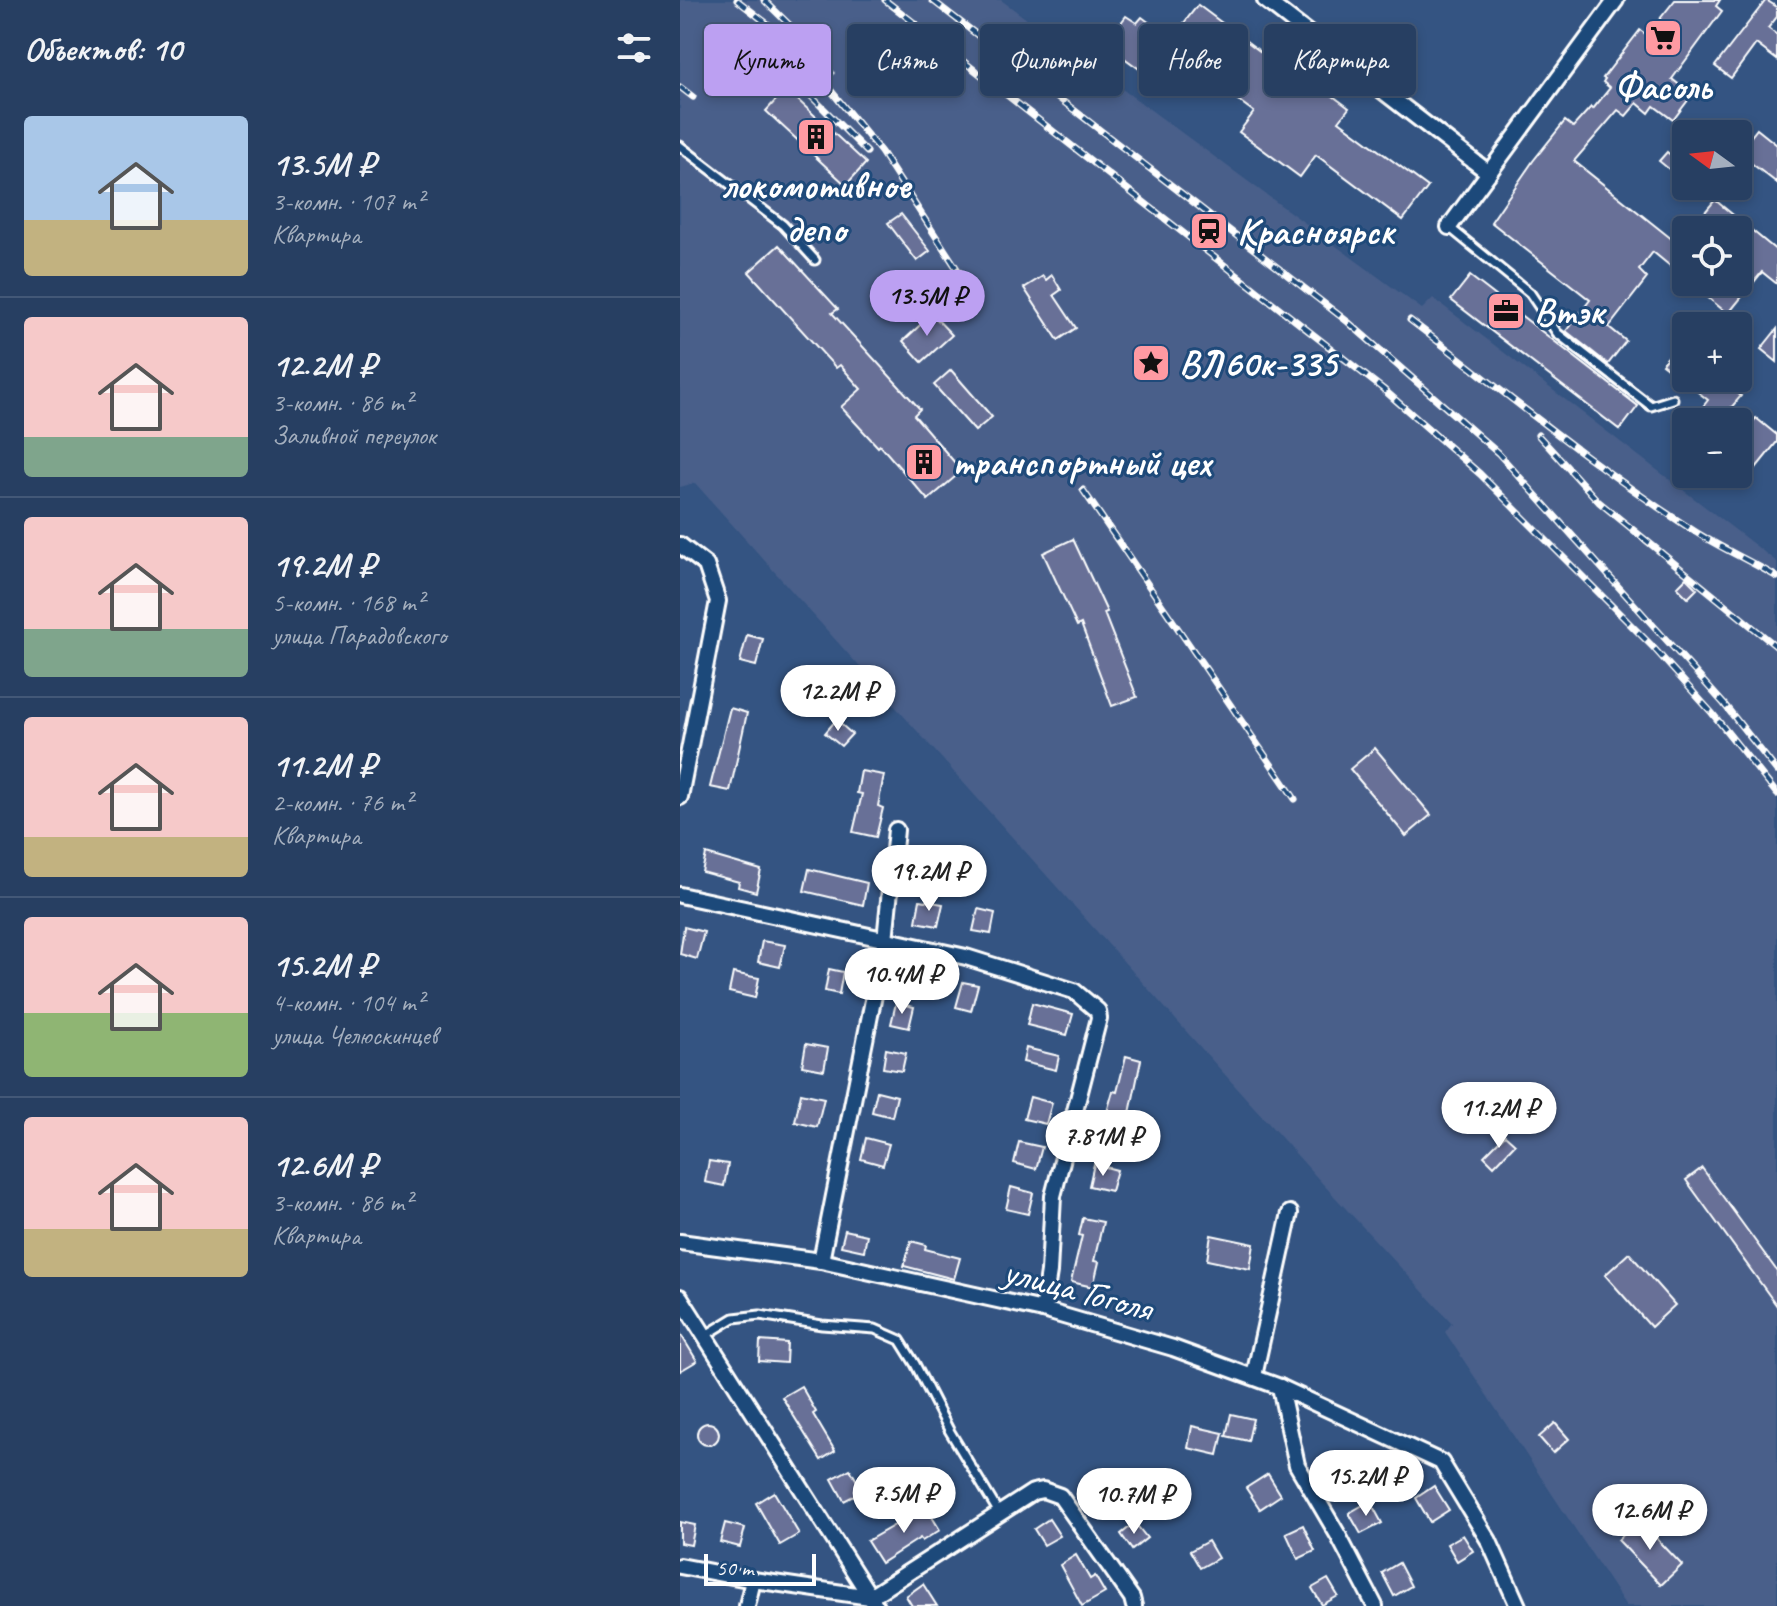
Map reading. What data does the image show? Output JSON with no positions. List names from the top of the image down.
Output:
{
  "streets": {
    "street": ["улица Гоголя"]
  },
  "places": {
    "supermarket": ["Фасоль"],
    "building": ["локомотивное депо", "транспортный цех"],
    "station": ["Красноярск"],
    "office": ["Втэк"],
    "place": ["ВЛ60к-335"]
  },
  "scale_bar": "50 m",
  "north": "left",
  "page": {
    "heading": "Объектов: 10",
    "chip": [
      "Купить",
      "Снять",
      "Фильтры",
      "Новое",
      "Квартира"
    ],
    "list": [
      {
        "name": "13.5M ₽",
        "note": "3-комн. · 107 m² · Квартира"
      },
      {
        "name": "12.2M ₽",
        "note": "3-комн. · 86 m² · Заливной переулок"
      },
      {
        "name": "19.2M ₽",
        "note": "5-комн. · 168 m² · улица Парадовского"
      },
      {
        "name": "11.2M ₽",
        "note": "2-комн. · 76 m² · Квартира"
      },
      {
        "name": "15.2M ₽",
        "note": "4-комн. · 104 m² · улица Челюскинцев"
      },
      {
        "name": "12.6M ₽",
        "note": "3-комн. · 86 m² · Квартира"
      }
    ],
    "map_buttons": ["+", "−"],
    "price": [
      "13.5M ₽",
      "12.2M ₽",
      "19.2M ₽",
      "10.4M ₽",
      "11.2M ₽",
      "7.81M ₽",
      "15.2M ₽",
      "7.5M ₽",
      "10.7M ₽",
      "12.6M ₽"
    ],
    "scale": "50 m"
  }
}
